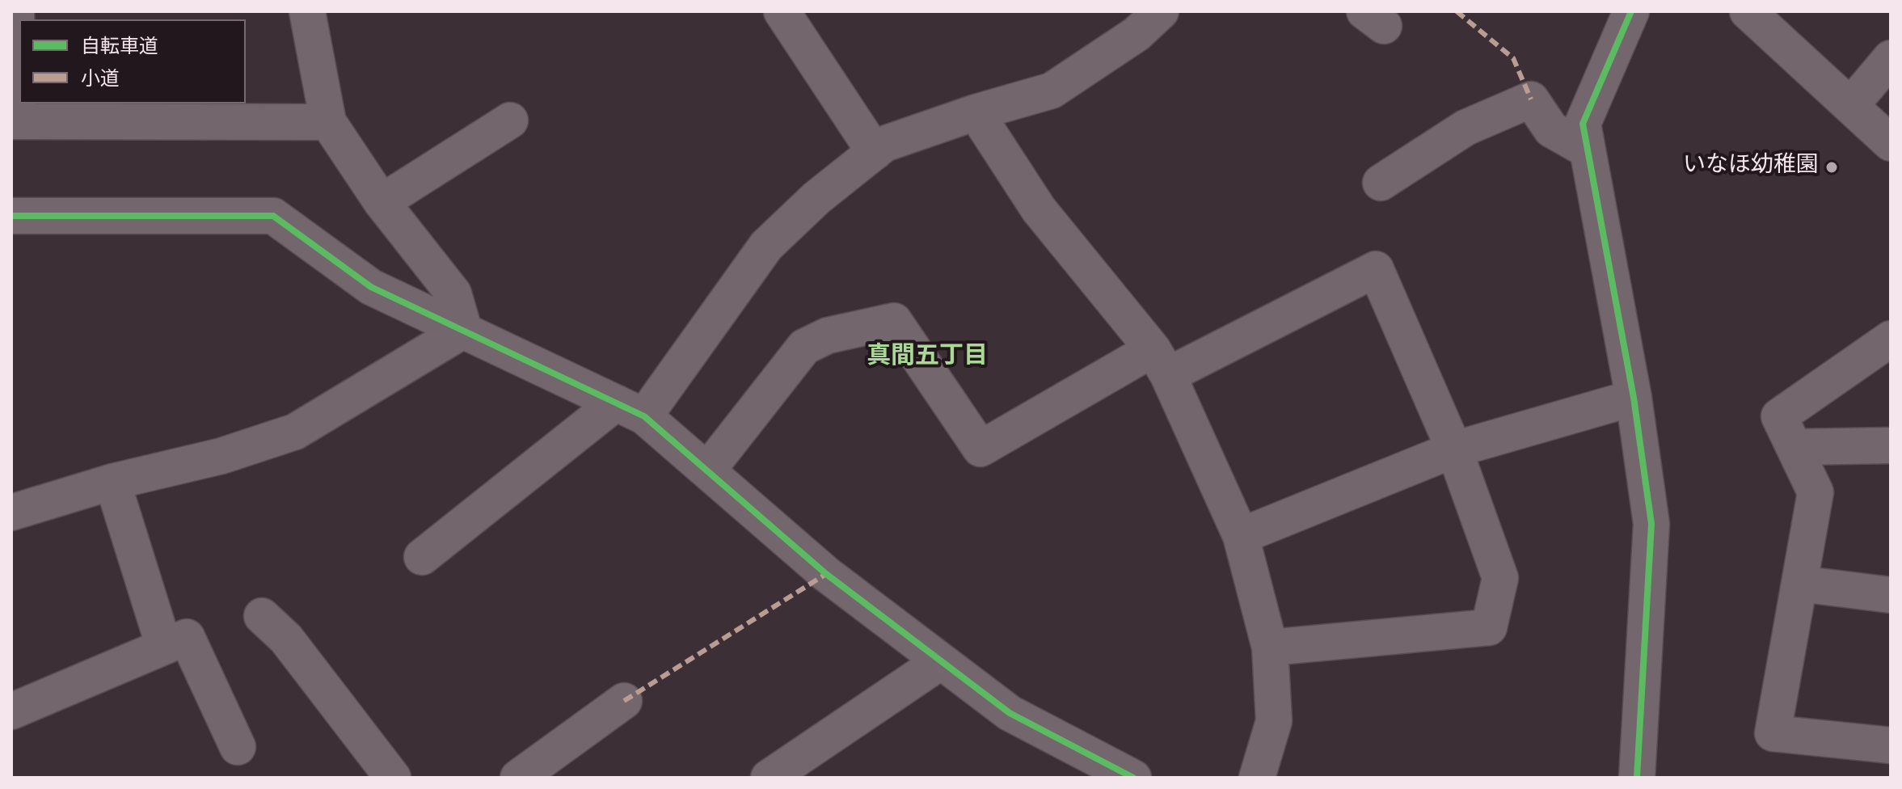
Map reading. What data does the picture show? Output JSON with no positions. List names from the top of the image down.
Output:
{
  "districts": ["真間五丁目"],
  "places": ["いなほ幼稚園"],
  "legend": ["自転車道", "小道"]
}
